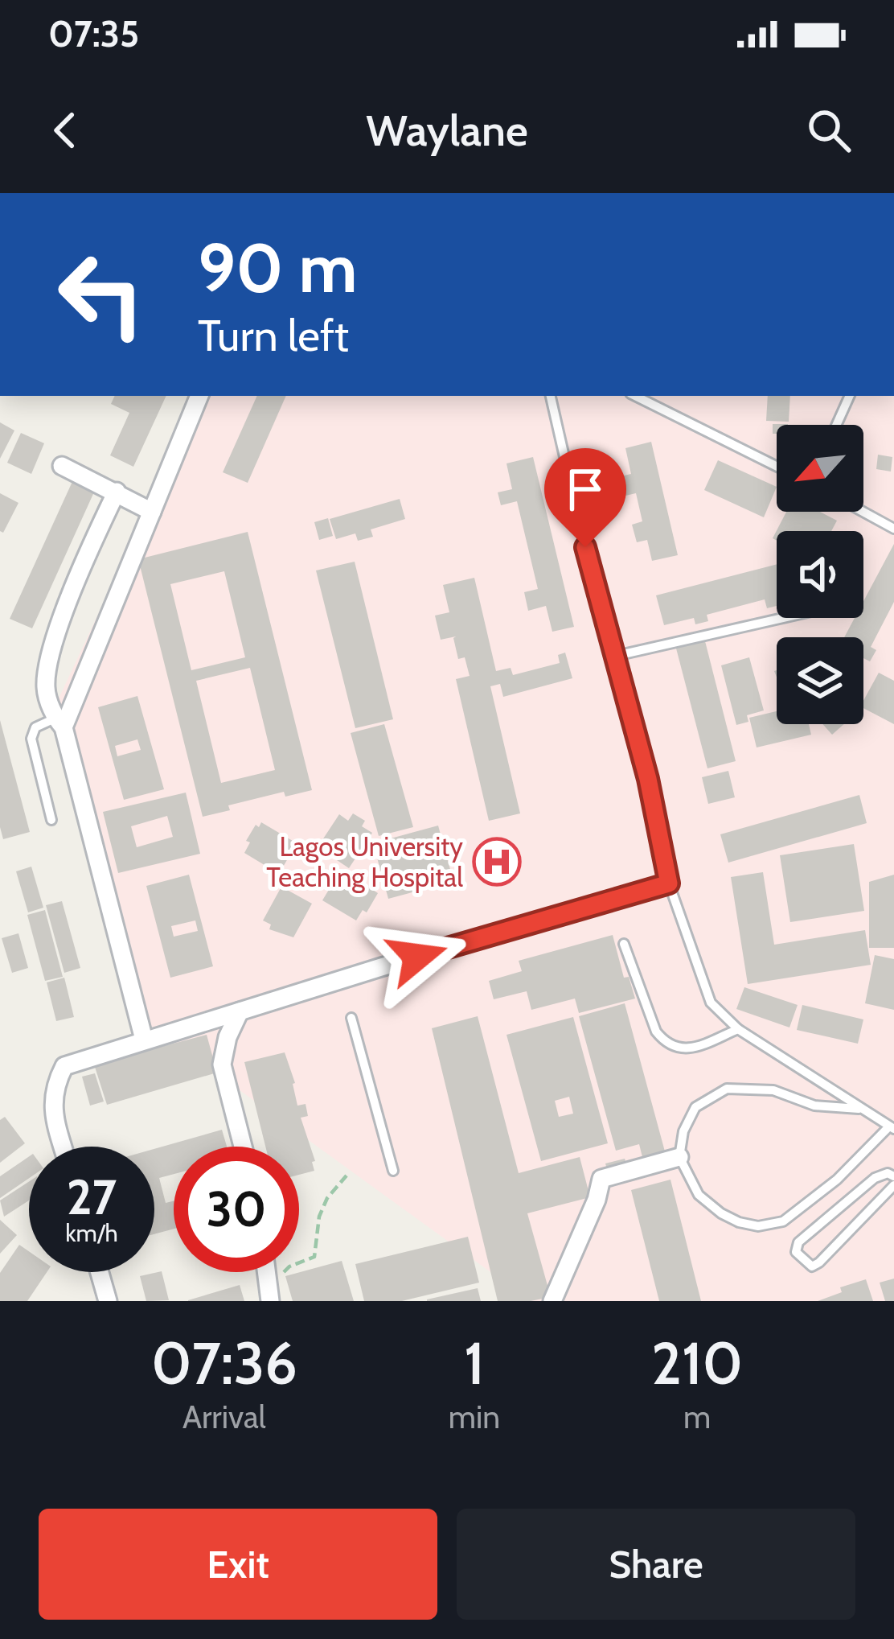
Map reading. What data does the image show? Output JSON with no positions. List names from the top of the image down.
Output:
{
  "places": {
    "hospital": ["Lagos University Teaching Hospital"]
  },
  "north": "bottom left",
  "page": {
    "status": "07:35",
    "header": "Waylane",
    "turn": ["90 m", "Turn left"],
    "speed": "27 km/h",
    "limit": "30",
    "eta": [
      "07:36",
      "Arrival",
      "1",
      "min",
      "210",
      "m"
    ],
    "buttons": ["Exit", "Share"]
  }
}
